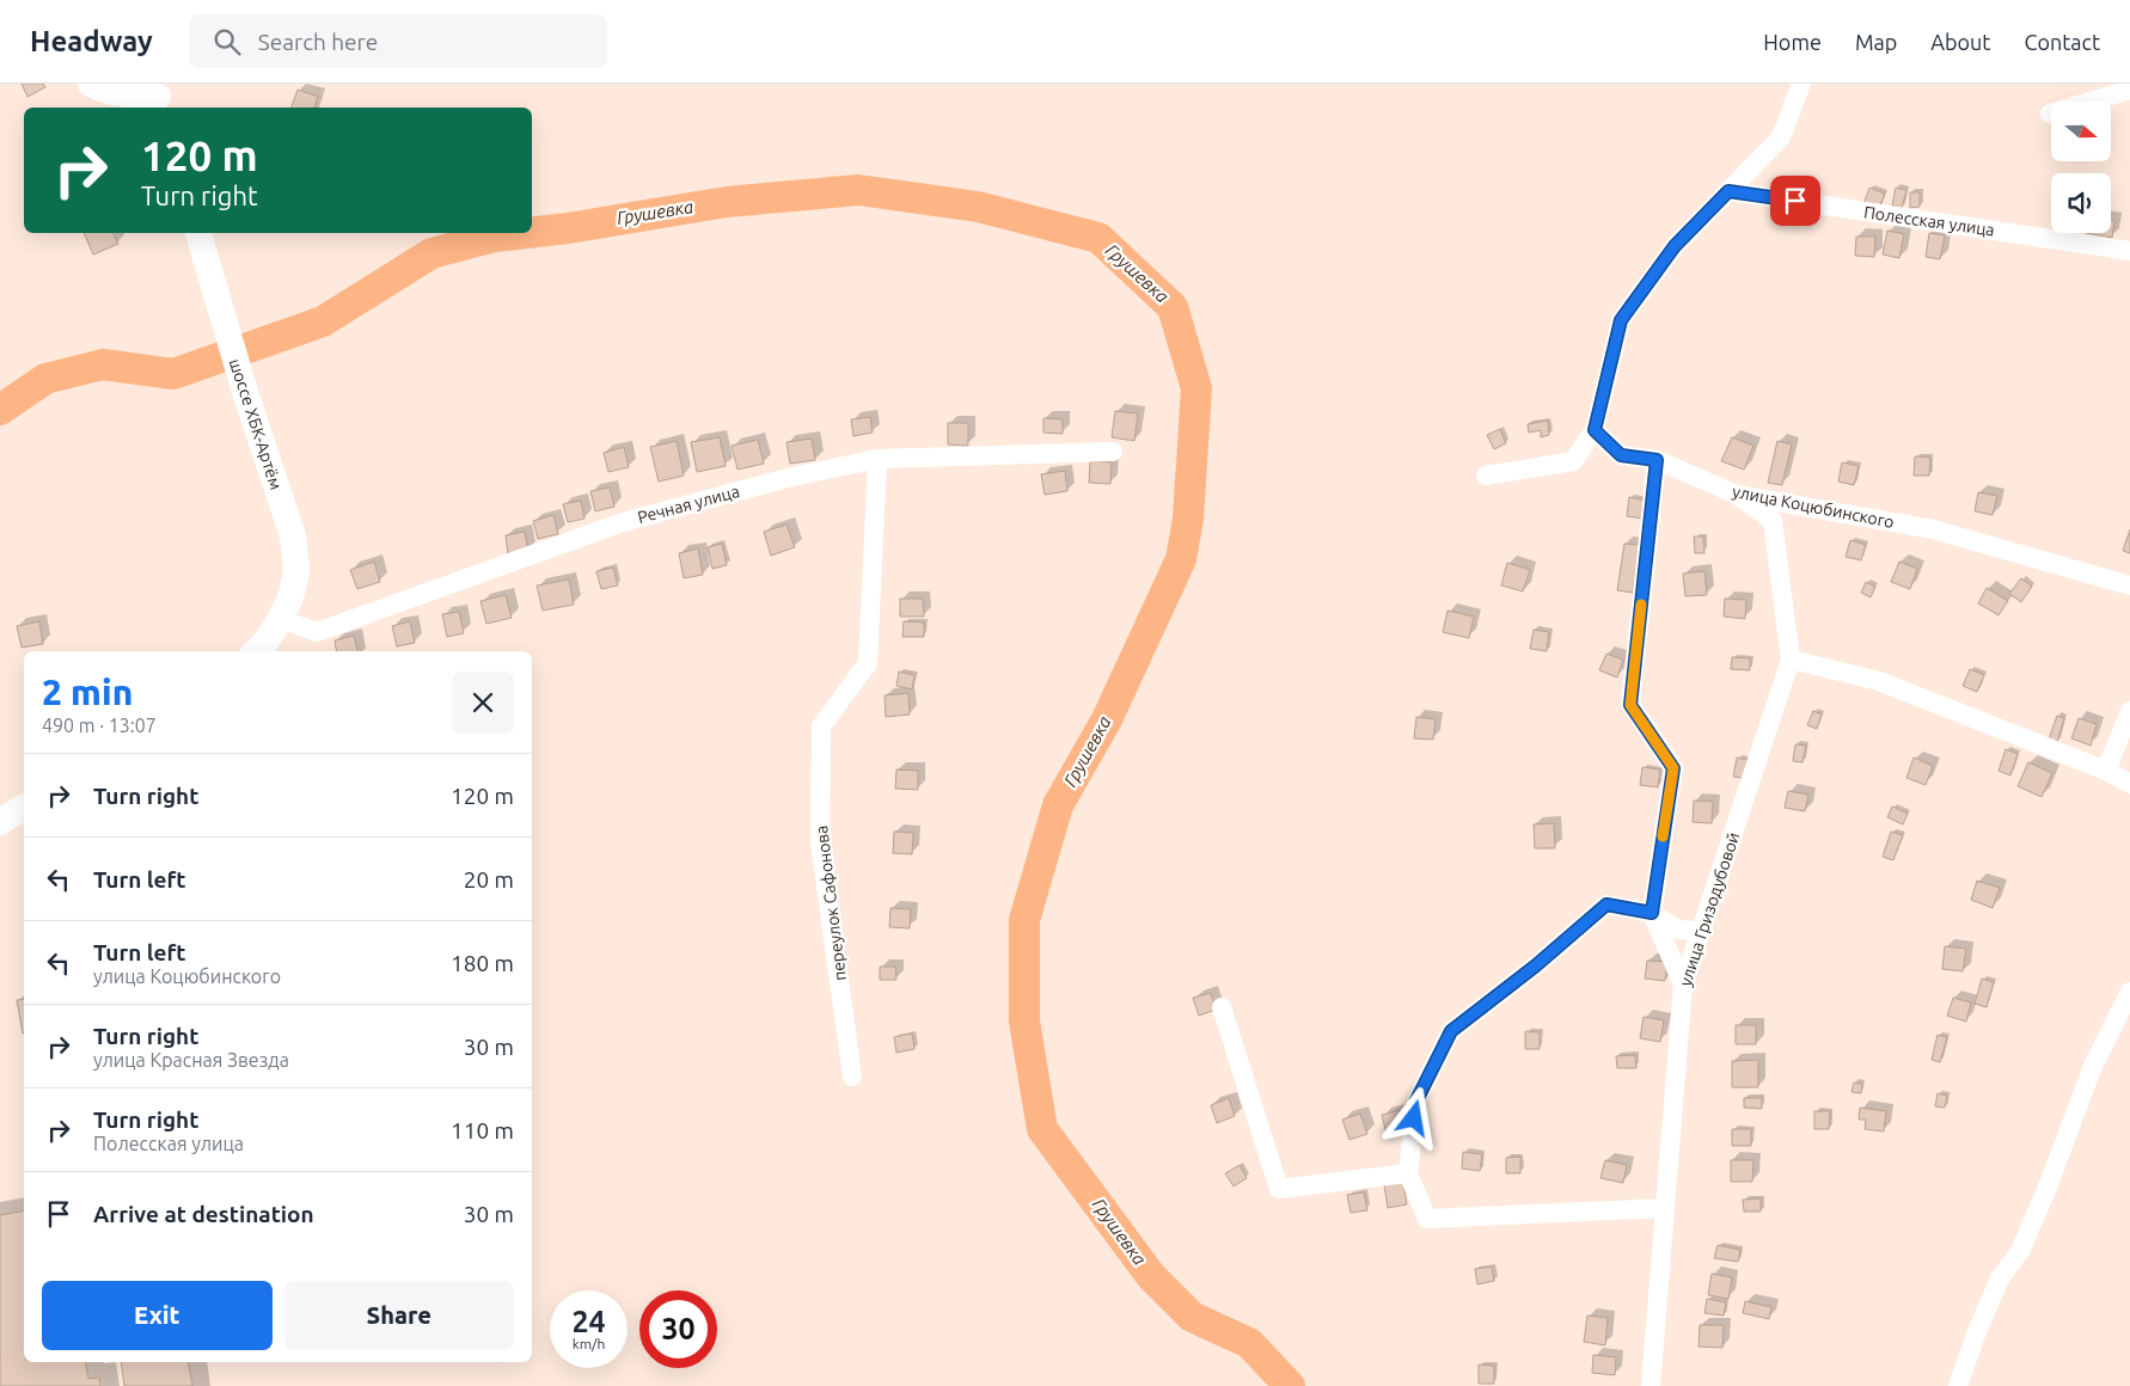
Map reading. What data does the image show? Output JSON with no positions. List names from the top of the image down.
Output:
{
  "streets": {
    "main road": ["шоссе ХБК-Артём"],
    "street": [
      "Полесская улица",
      "Речная улица",
      "улица Коцюбинского",
      "переулок Сафонова",
      "улица Гризодубовой"
    ]
  },
  "crossings": [
    ["шоссе ХБК-Артём", "Речная улица"],
    ["Речная улица", "переулок Сафонова"],
    ["улица Коцюбинского", "улица Гризодубовой"]
  ],
  "water": ["Грушевка"],
  "north": "right",
  "page": {
    "header": "Headway",
    "search": "Search here",
    "nav": [
      "Home",
      "Map",
      "About",
      "Contact"
    ],
    "turn": ["120 m", "Turn right"],
    "heading": ["2 min", "490 m · 13:07"],
    "list": [
      {
        "name": "Turn right",
        "value": "120 m"
      },
      {
        "name": "Turn left",
        "value": "20 m"
      },
      {
        "name": "Turn left",
        "note": "улица Коцюбинского",
        "value": "180 m"
      },
      {
        "name": "Turn right",
        "note": "улица Красная Звезда",
        "value": "30 m"
      },
      {
        "name": "Turn right",
        "note": "Полесская улица",
        "value": "110 m"
      },
      {
        "name": "Arrive at destination",
        "value": "30 m"
      }
    ],
    "buttons": ["Exit", "Share"],
    "speed": "24 km/h",
    "limit": "30"
  }
}
